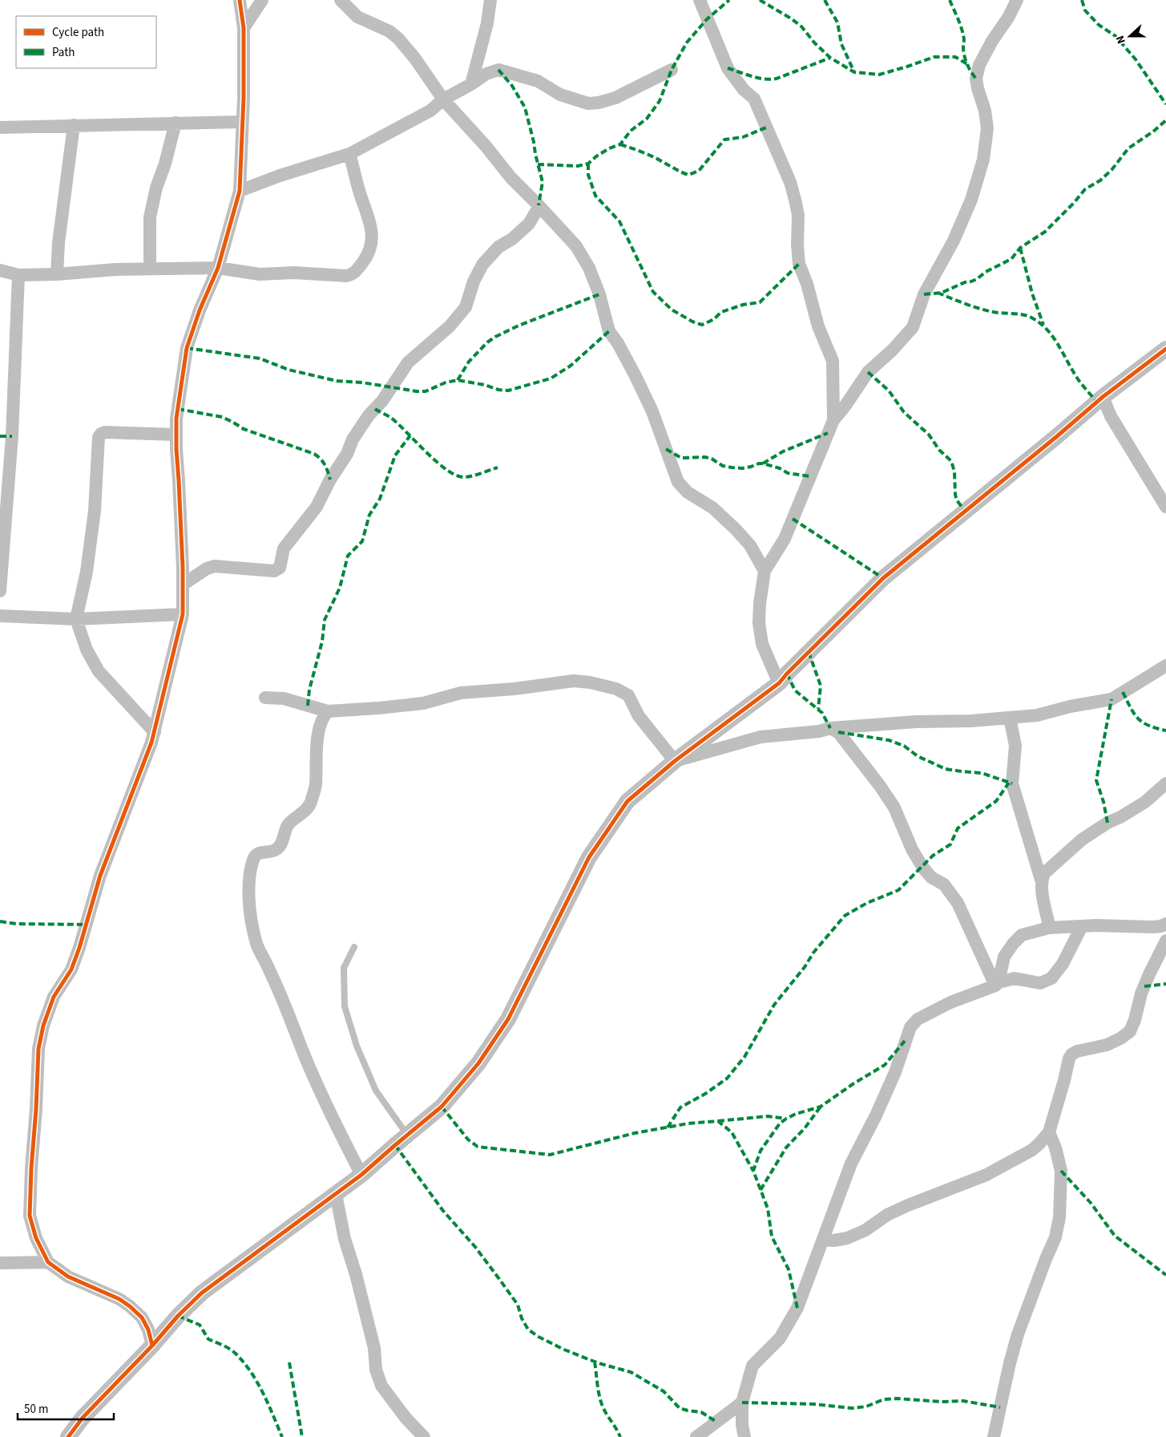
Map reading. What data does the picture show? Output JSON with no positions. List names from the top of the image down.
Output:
{
  "legend": ["Cycle path", "Path"],
  "scale_bar": "50 m",
  "north": "left"
}
